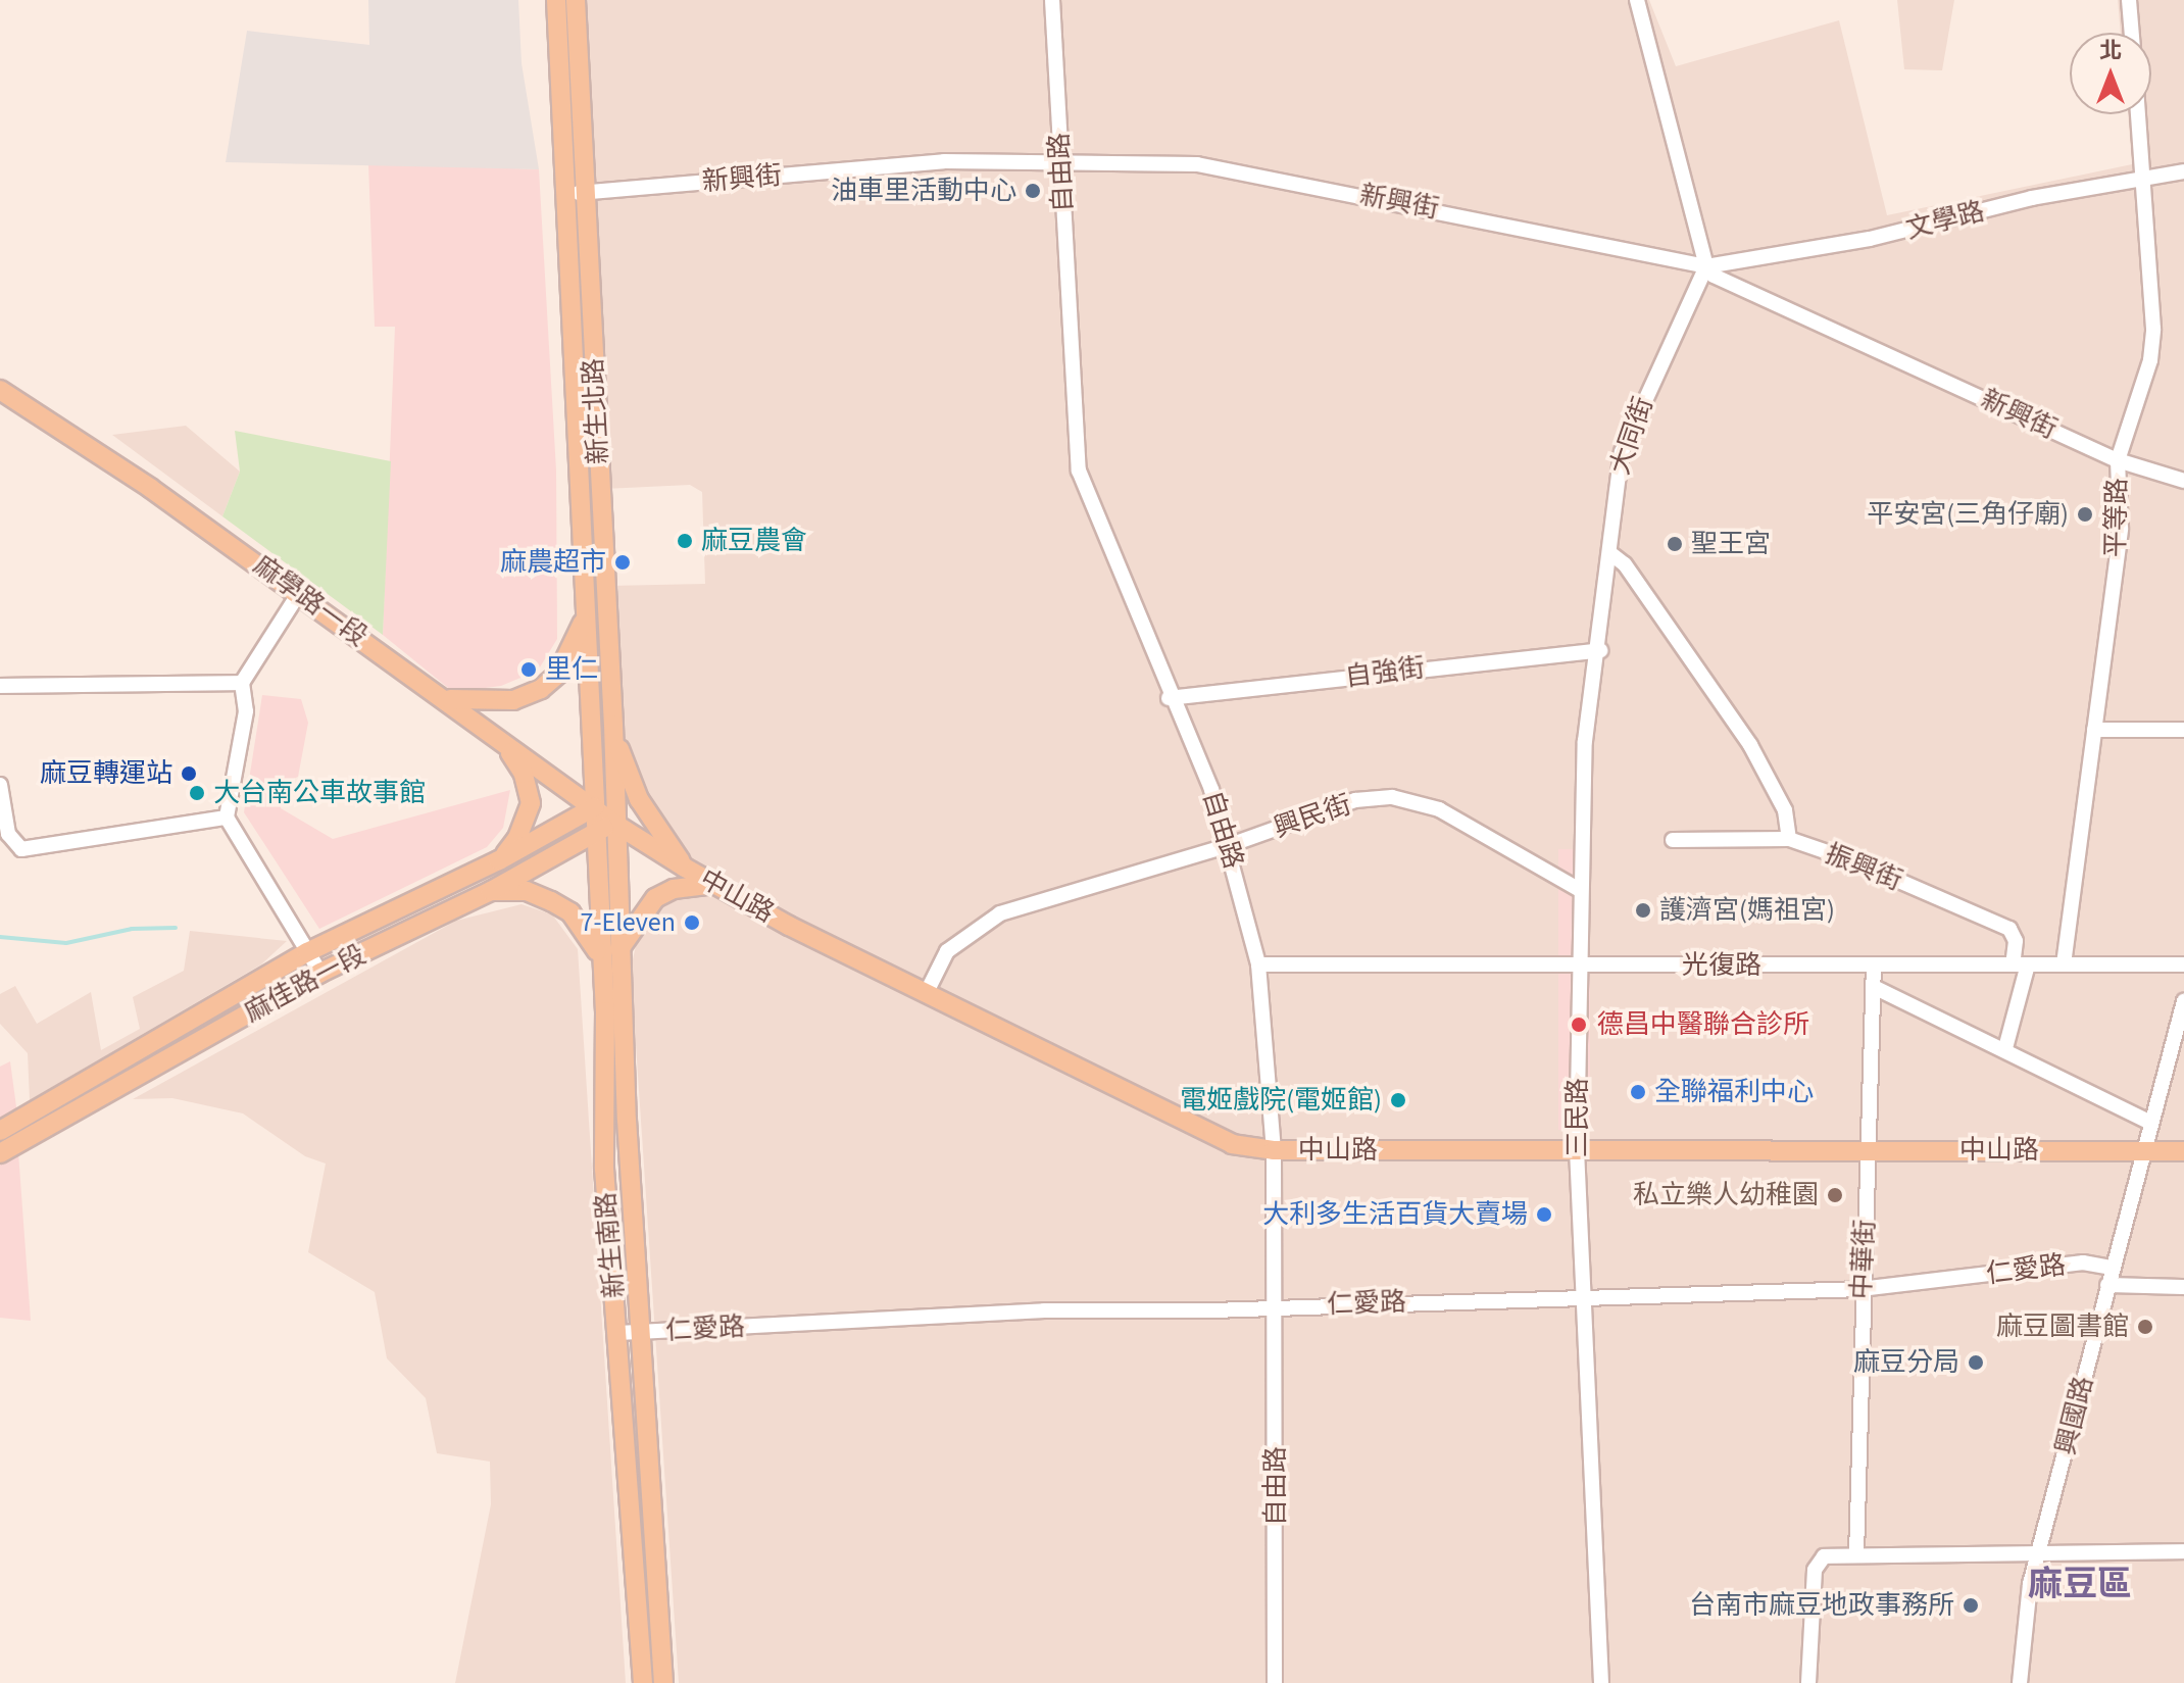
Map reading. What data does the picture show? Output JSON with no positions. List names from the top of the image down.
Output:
{
  "streets": {
    "main road": [
      "新生北路",
      "麻學路一段",
      "中山路",
      "麻佳路一段",
      "新生南路"
    ],
    "street": [
      "自由路",
      "新興街",
      "文學路",
      "大同街",
      "平等路",
      "自強街",
      "興民街",
      "振興街",
      "光復路",
      "三民路",
      "中華街",
      "仁愛路",
      "興國路"
    ]
  },
  "crossings": [
    ["自由路", "新興街"],
    ["自由路", "自強街"],
    ["自由路", "興民街"],
    ["自由路", "中山路"],
    ["自由路", "光復路"],
    ["自由路", "仁愛路"],
    ["新興街", "文學路"],
    ["新興街", "新生北路"],
    ["新興街", "大同街"],
    ["新興街", "平等路"],
    ["文學路", "大同街"],
    ["文學路", "平等路"],
    ["新生北路", "麻學路一段"],
    ["新生北路", "中山路"],
    ["新生北路", "麻佳路一段"],
    ["新生北路", "新生南路"],
    ["大同街", "三民路"],
    ["平等路", "光復路"],
    ["麻學路一段", "中山路"],
    ["麻學路一段", "麻佳路一段"],
    ["麻學路一段", "新生南路"],
    ["自強街", "三民路"],
    ["興民街", "中山路"],
    ["興民街", "三民路"],
    ["振興街", "光復路"],
    ["中山路", "麻佳路一段"],
    ["中山路", "三民路"],
    ["中山路", "新生南路"],
    ["中山路", "中華街"],
    ["中山路", "興國路"],
    ["光復路", "三民路"],
    ["光復路", "中華街"],
    ["麻佳路一段", "新生南路"],
    ["三民路", "仁愛路"],
    ["新生南路", "仁愛路"],
    ["中華街", "仁愛路"],
    ["仁愛路", "興國路"]
  ],
  "districts": ["麻豆區"],
  "places": [
    "油車里活動中心",
    "平安宮(三角仔廟)",
    "麻豆農會",
    "聖王宮",
    "麻農超市",
    "里仁",
    "麻豆轉運站",
    "大台南公車故事館",
    "護濟宮(媽祖宮)",
    "7-Eleven",
    "德昌中醫聯合診所",
    "全聯福利中心",
    "電姬戲院(電姬館)",
    "私立樂人幼稚園",
    "大利多生活百貨大賣場",
    "麻豆圖書館",
    "麻豆分局",
    "台南市麻豆地政事務所"
  ],
  "north": "top"
}
